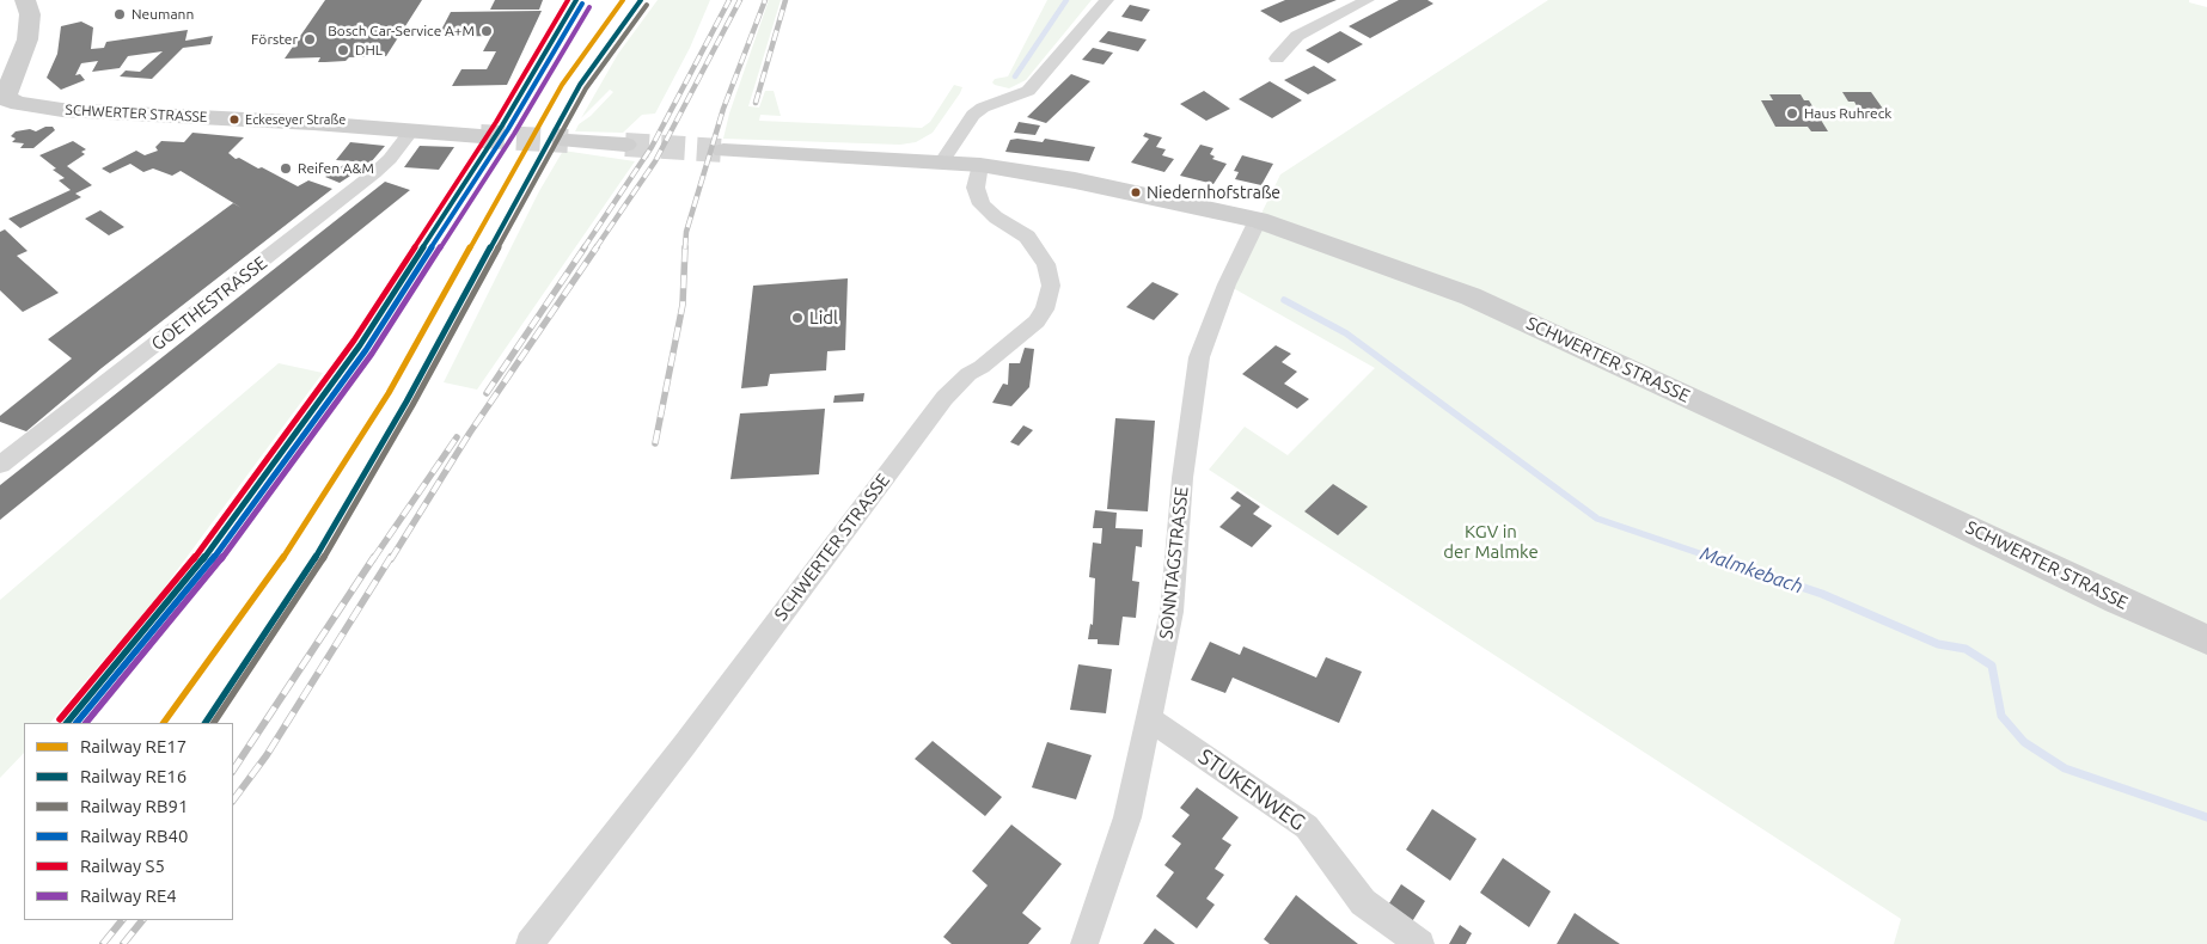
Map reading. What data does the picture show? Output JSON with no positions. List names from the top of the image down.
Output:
{
  "streets": {
    "main road": ["SCHWERTER STRASSE"],
    "street": ["GOETHESTRASSE", "SONNTAGSTRASSE", "STUKENWEG"]
  },
  "crossings": [
    ["SCHWERTER STRASSE", "GOETHESTRASSE"],
    ["SCHWERTER STRASSE", "SONNTAGSTRASSE"],
    ["SONNTAGSTRASSE", "STUKENWEG"]
  ],
  "water": ["Malmkebach"],
  "parks": ["KGV in der Malmke"],
  "places": [
    "Neumann",
    "Bosch Car-Service A+M",
    "Förster",
    "DHL",
    "Haus Ruhreck",
    "Eckeseyer Straße",
    "Reifen A&M",
    "Niedernhofstraße",
    "Lidl"
  ],
  "lines": [
    "rail line RE17",
    "rail line RE16",
    "rail line S5",
    "rail line RB40",
    "rail line RB91",
    "rail line RE4"
  ],
  "legend": [
    "Railway RE17",
    "Railway RE16",
    "Railway RB91",
    "Railway RB40",
    "Railway S5",
    "Railway RE4"
  ]
}
